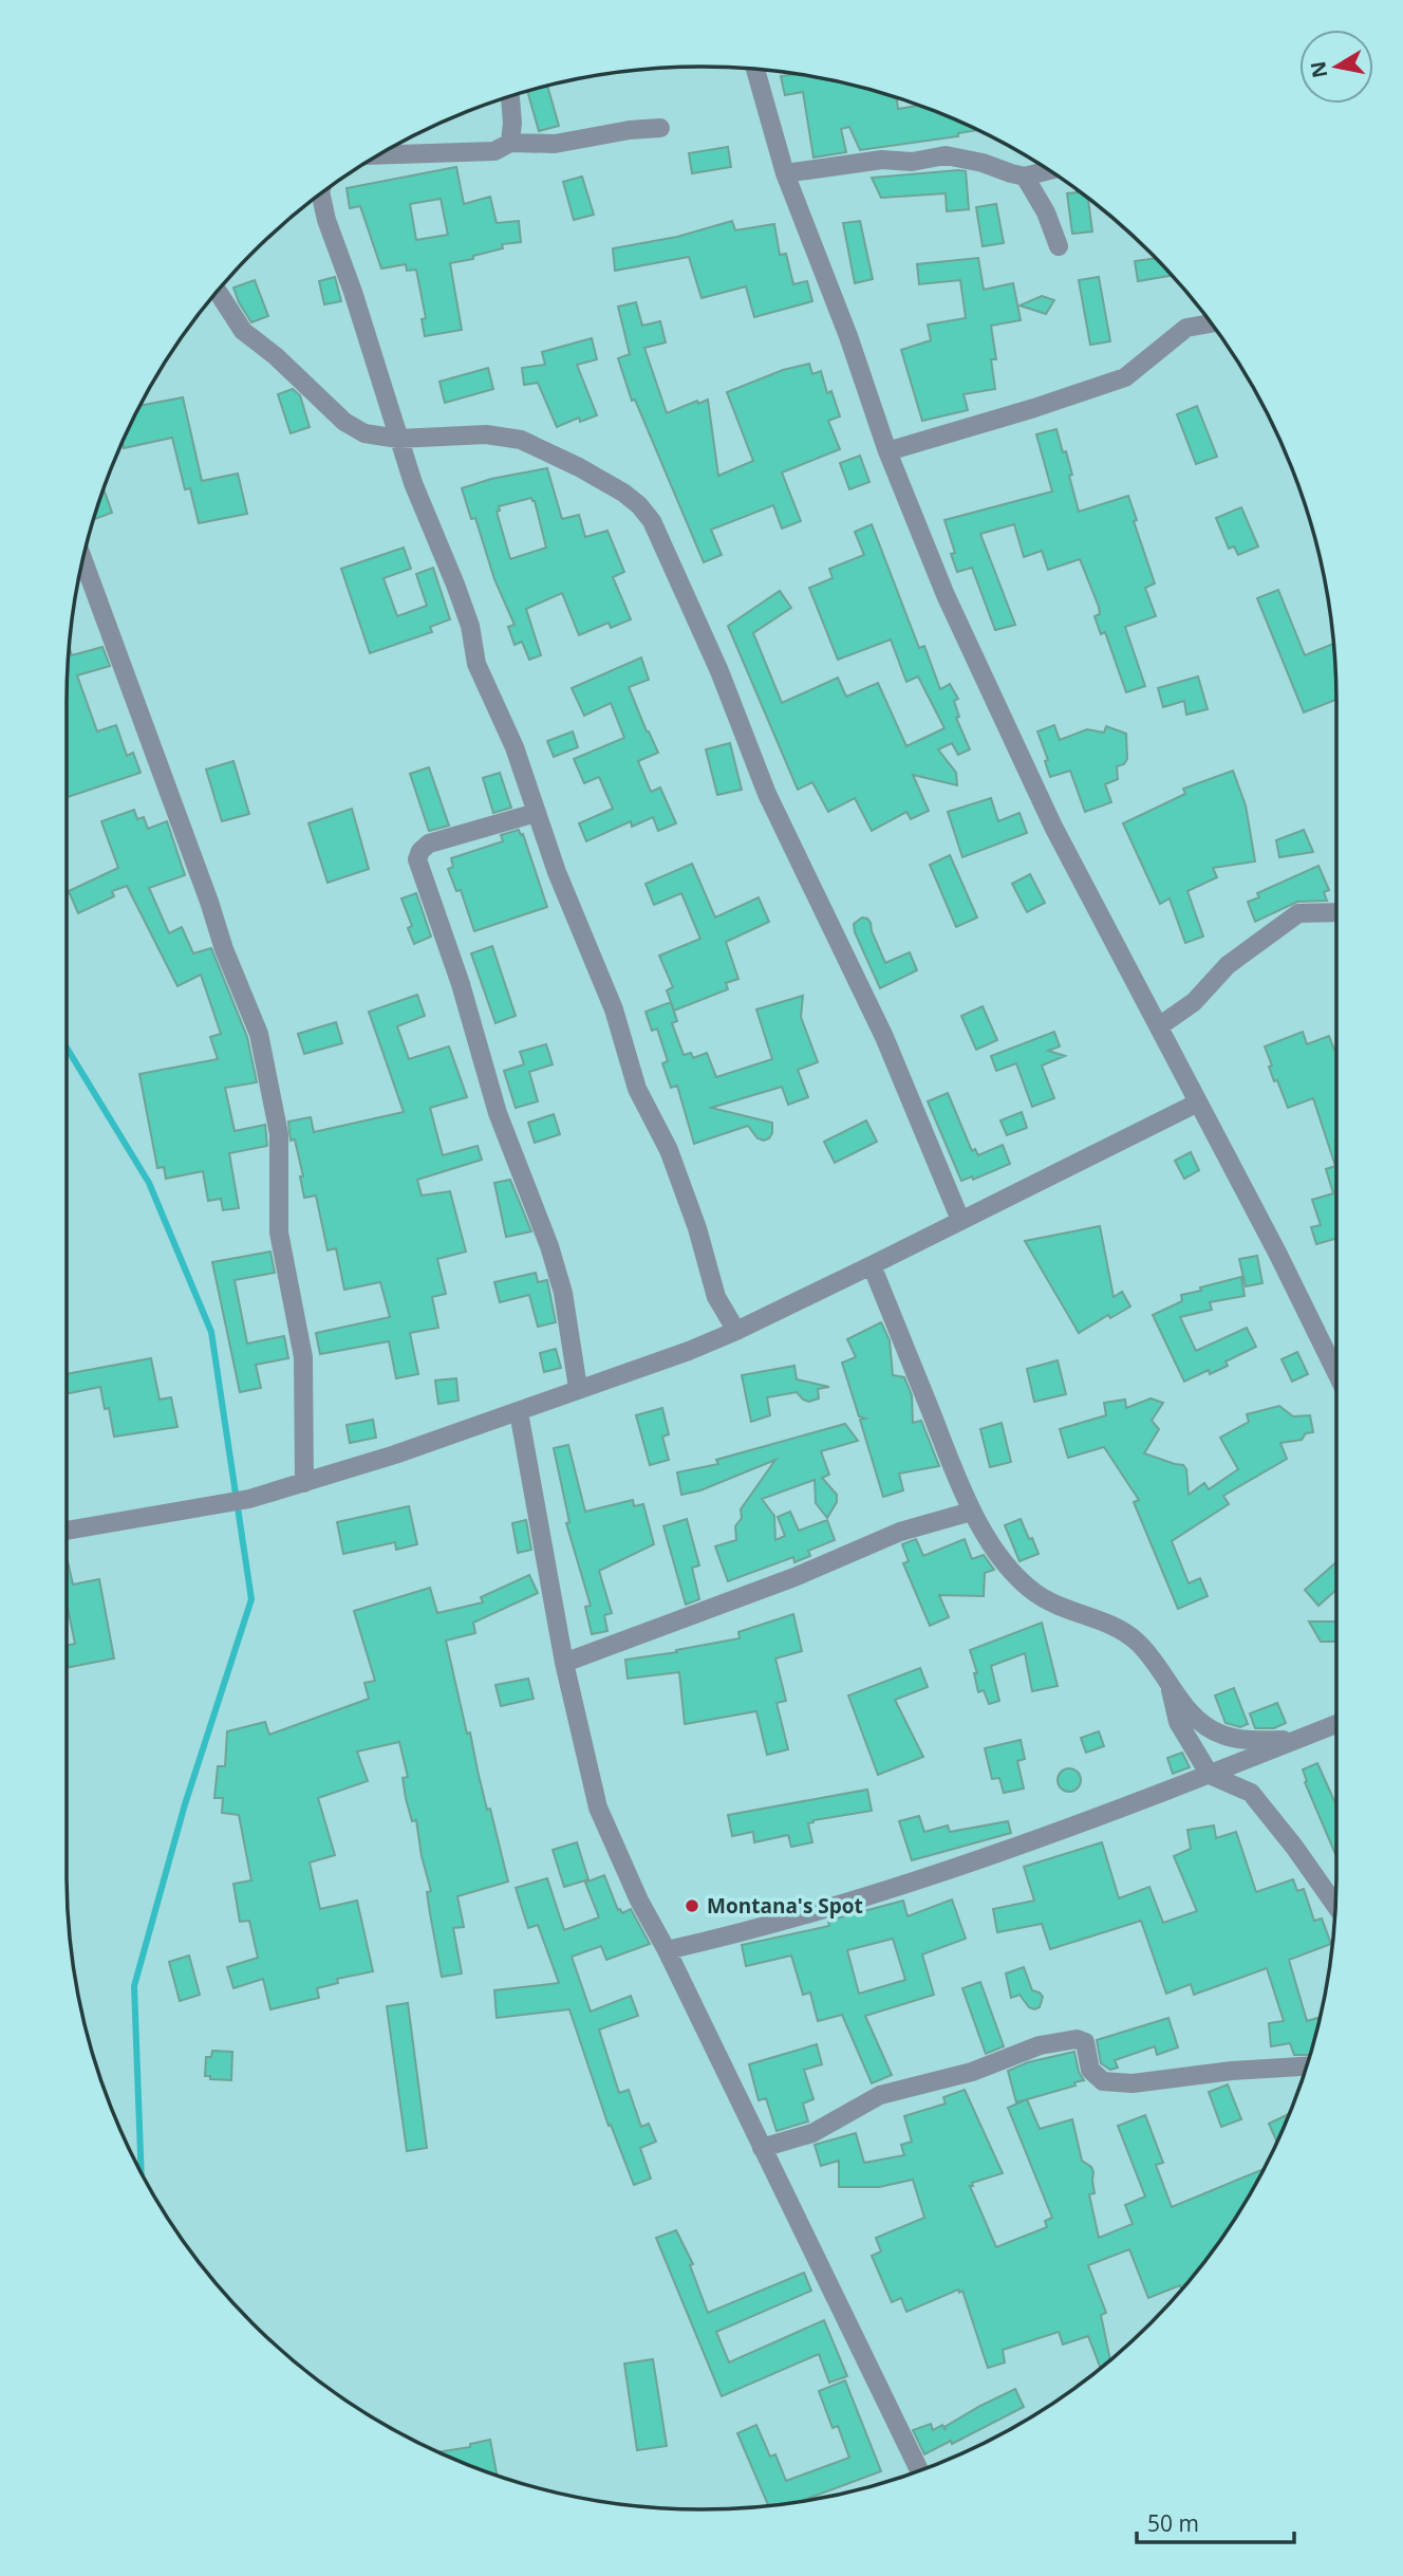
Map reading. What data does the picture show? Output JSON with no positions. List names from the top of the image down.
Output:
{
  "places": ["Montana's Spot"],
  "scale_bar": "50 m",
  "north": "left"
}
